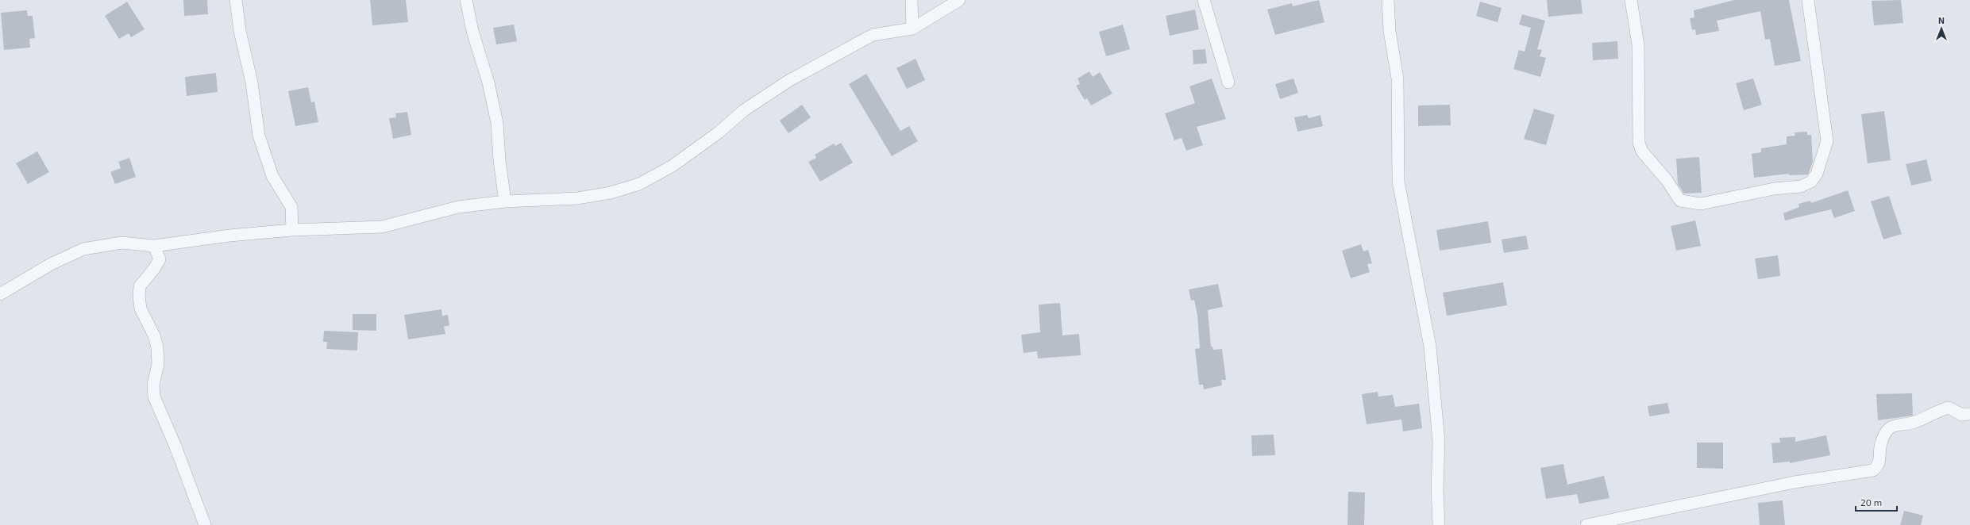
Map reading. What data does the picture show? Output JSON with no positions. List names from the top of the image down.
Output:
{
  "scale_bar": "20 m",
  "north": "top"
}
